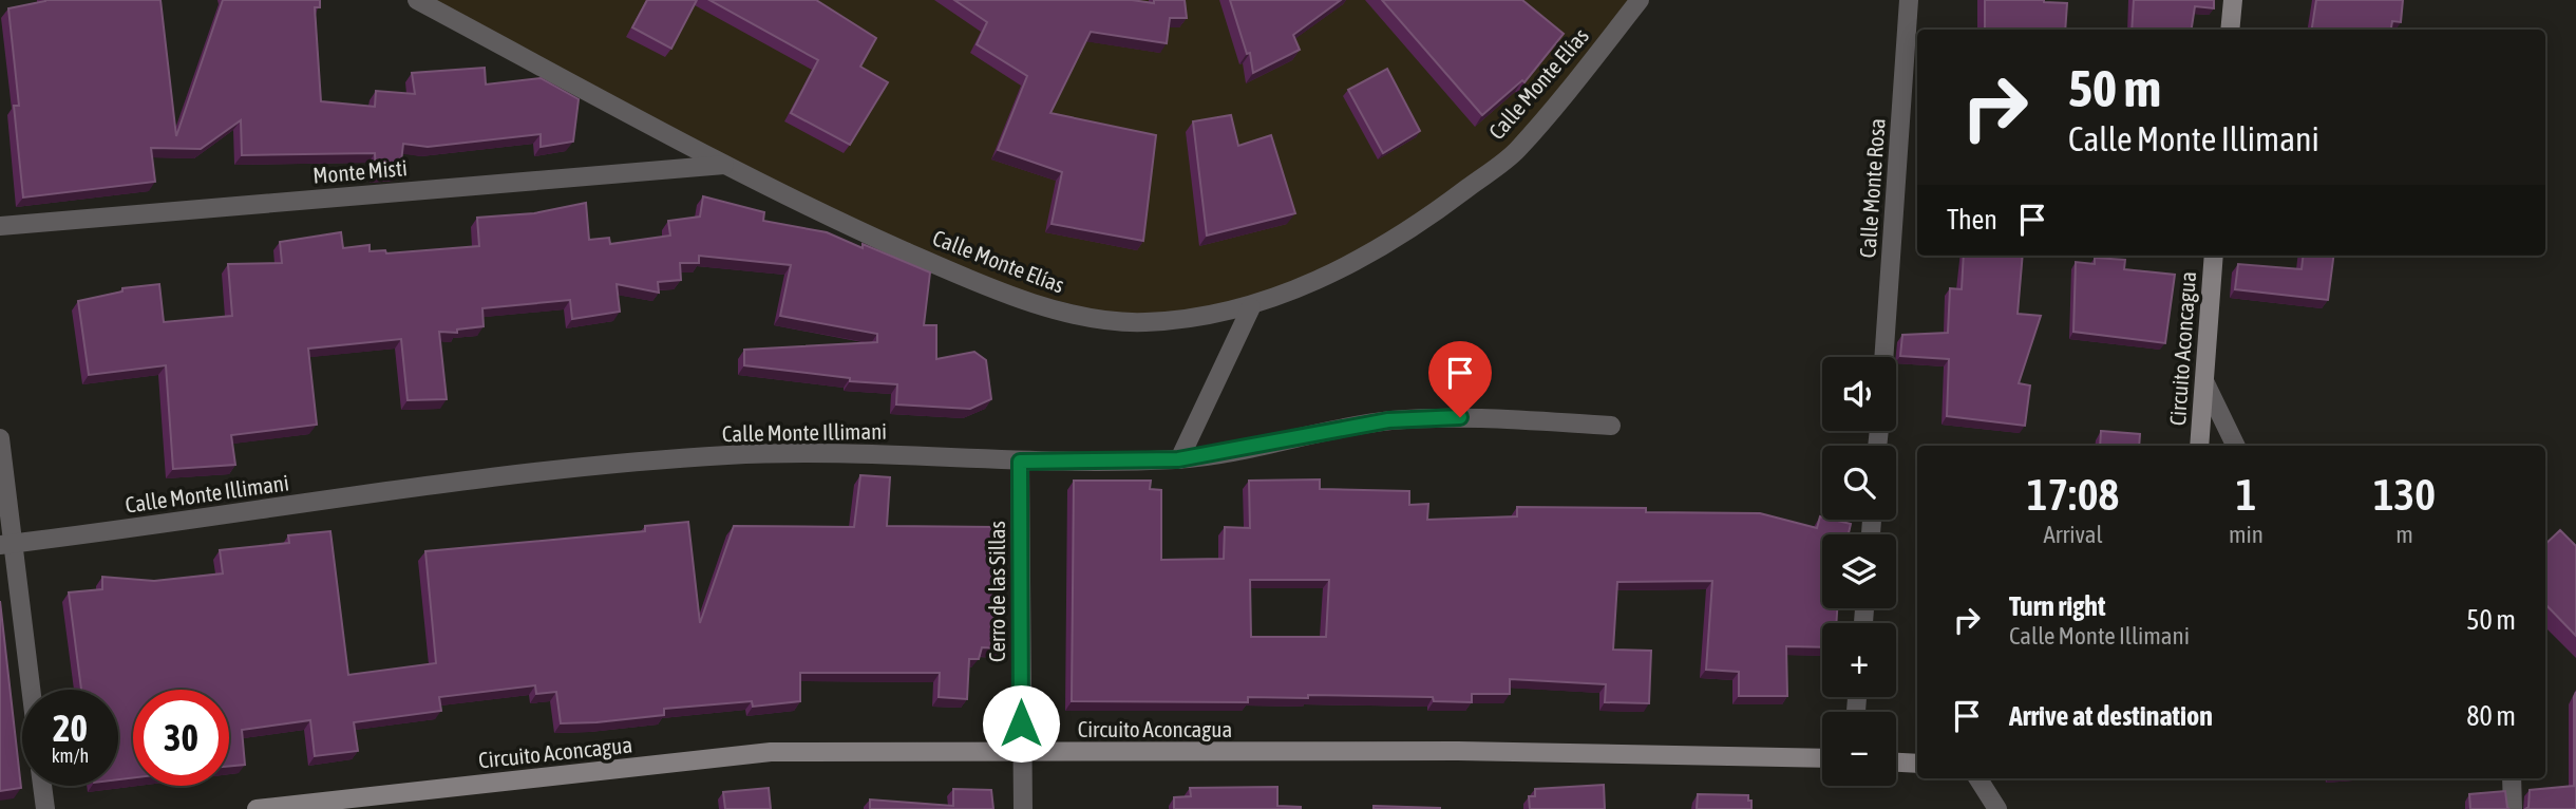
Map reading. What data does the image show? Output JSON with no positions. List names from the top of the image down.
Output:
{
  "streets": {
    "street": [
      "Calle Monte Elías",
      "Monte Misti",
      "Calle Monte Rosa",
      "Circuito Aconcagua",
      "Calle Monte Illimani",
      "Cerro de las Sillas"
    ]
  },
  "crossings": [
    ["Calle Monte Elías", "Monte Misti"],
    ["Circuito Aconcagua", "Cerro de las Sillas"],
    ["Calle Monte Illimani", "Cerro de las Sillas"]
  ],
  "page": {
    "turn": ["50 m", "Calle Monte Illimani"],
    "then": "Then",
    "map_buttons": ["+", "−"],
    "eta": [
      "17:08",
      "Arrival",
      "1",
      "min",
      "130",
      "m"
    ],
    "list": [
      {
        "name": "Turn right",
        "note": "Calle Monte Illimani",
        "value": "50 m"
      },
      {
        "name": "Arrive at destination",
        "value": "80 m"
      }
    ],
    "speed": "20 km/h",
    "limit": "30"
  }
}
